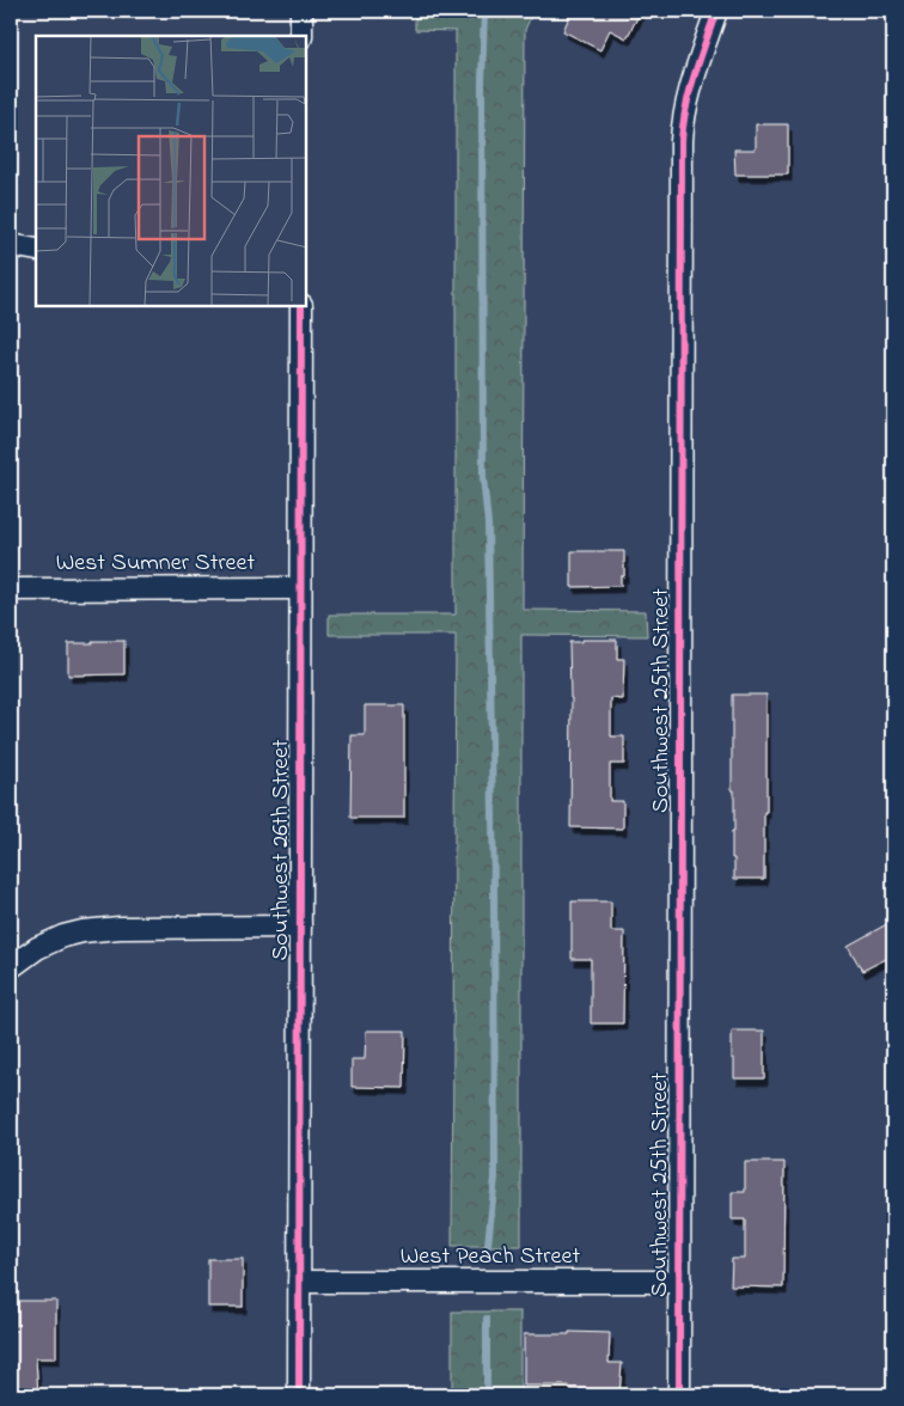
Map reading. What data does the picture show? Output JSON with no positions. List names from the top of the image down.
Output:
{
  "streets": {
    "street": [
      "West Sumner Street",
      "Southwest 25th Street",
      "Southwest 26th Street",
      "West Peach Street"
    ]
  },
  "crossings": [
    ["West Sumner Street", "Southwest 26th Street"],
    ["Southwest 25th Street", "West Peach Street"],
    ["Southwest 26th Street", "West Peach Street"]
  ]
}
